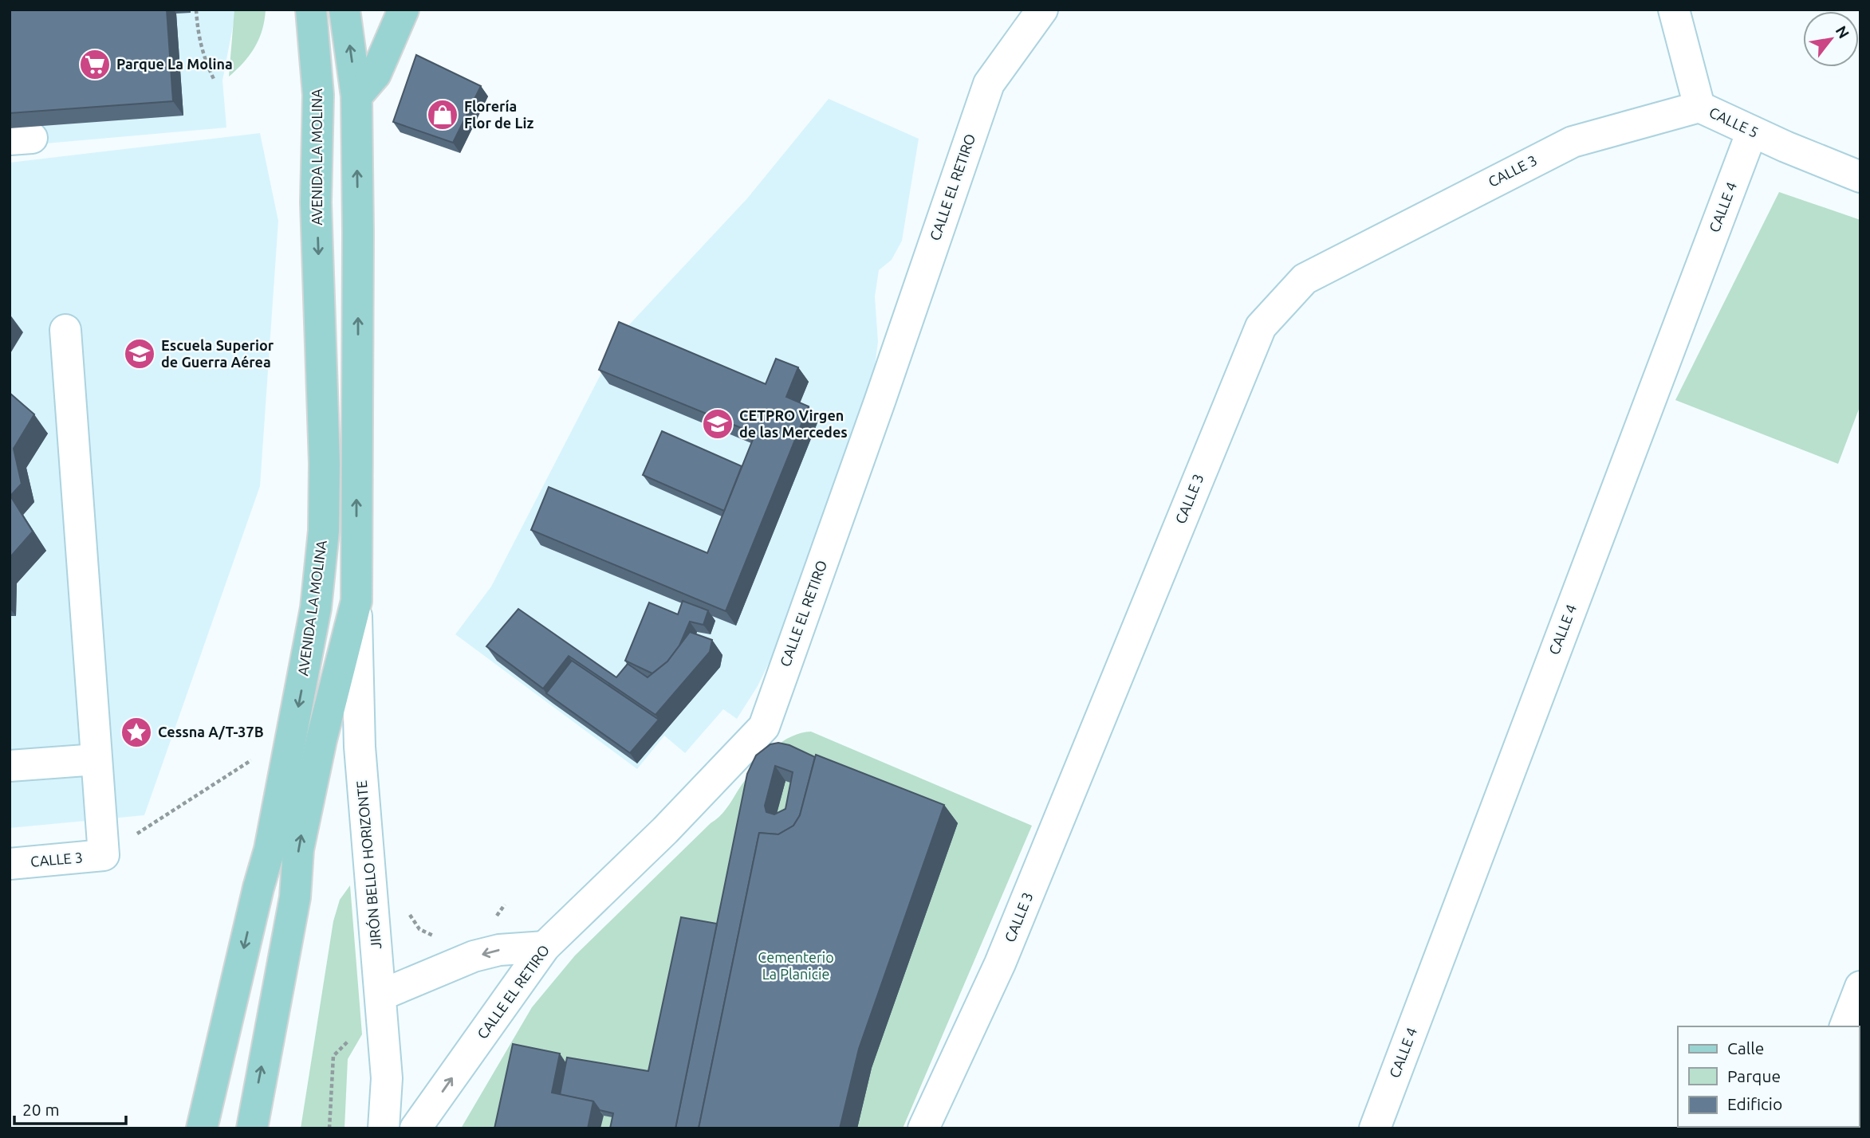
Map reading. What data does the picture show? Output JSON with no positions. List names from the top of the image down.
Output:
{
  "streets": {
    "main road": ["AVENIDA LA MOLINA"],
    "street": [
      "CALLE 5",
      "CALLE 3",
      "CALLE EL RETIRO",
      "CALLE 4",
      "JIRÓN BELLO HORIZONTE"
    ]
  },
  "crossings": [
    ["CALLE 5", "CALLE 3"],
    ["CALLE 5", "CALLE 4"]
  ],
  "parks": ["Cementerio La Planicie"],
  "places": {
    "supermarket": ["Parque La Molina"],
    "shop": ["Florería Flor de Liz"],
    "school or university": ["Escuela Superior de Guerra Aérea", "CETPRO Virgen de las Mercedes"],
    "place": ["Cessna A/T-37B"]
  },
  "legend": ["Calle", "Parque", "Edificio"],
  "scale_bar": "20 m",
  "north": "top right"
}
